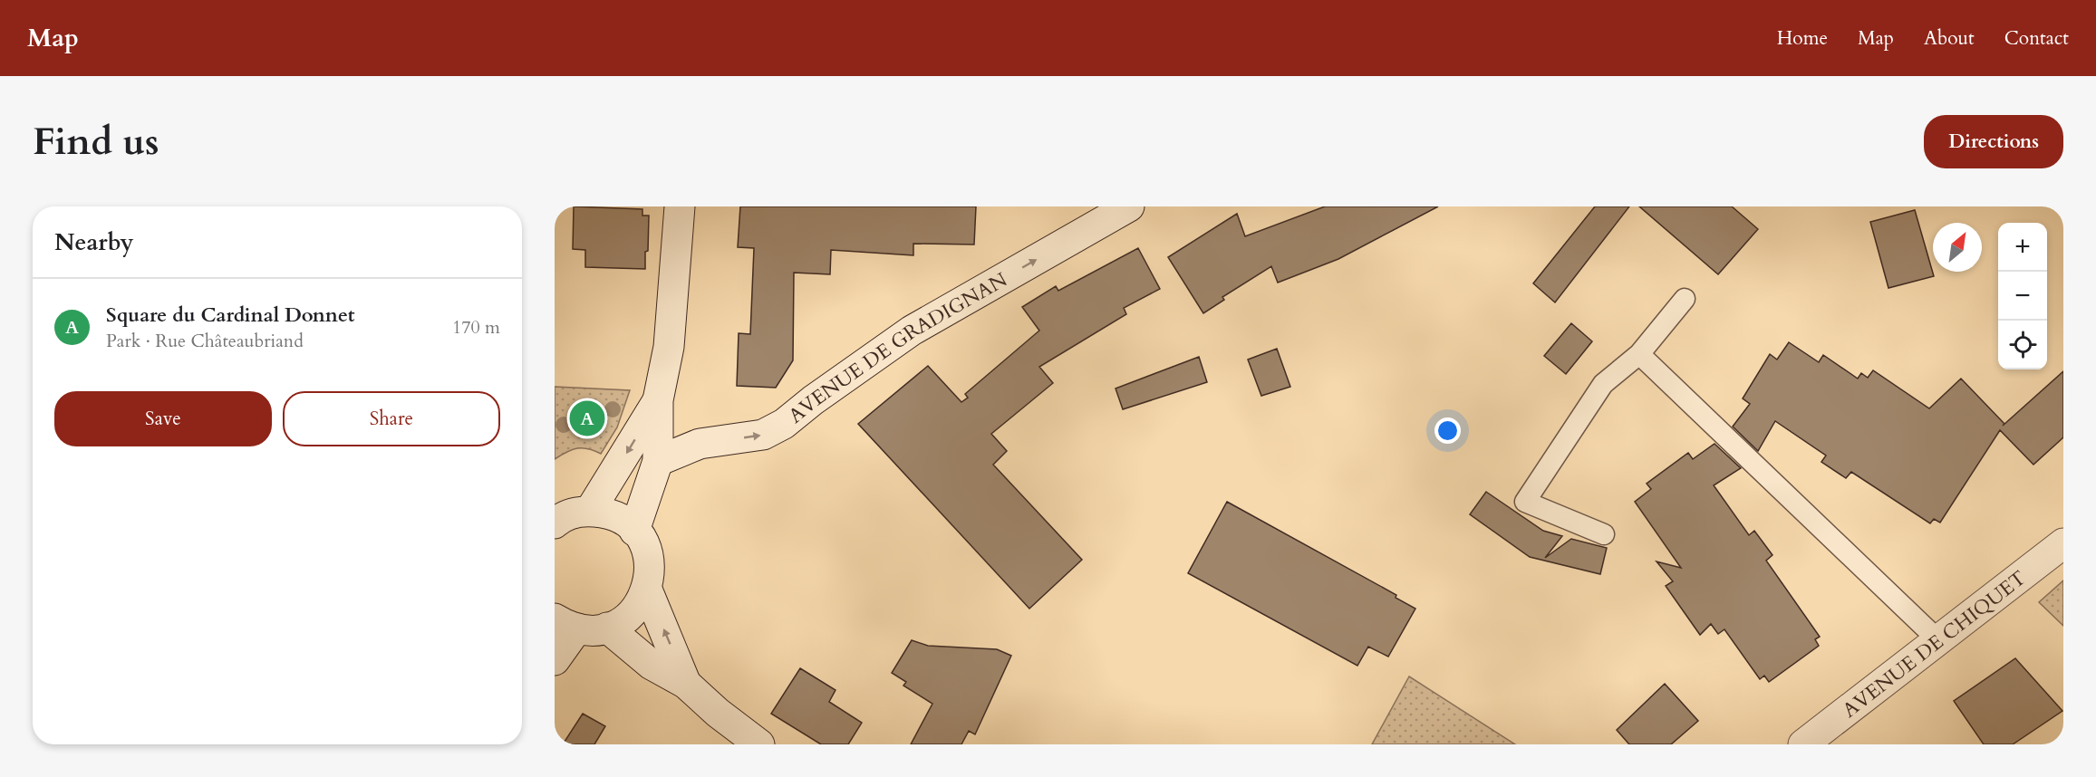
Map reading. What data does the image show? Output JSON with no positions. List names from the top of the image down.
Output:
{
  "streets": {
    "street": ["AVENUE DE GRADIGNAN", "AVENUE DE CHIQUET"]
  },
  "one_way": ["AVENUE DE GRADIGNAN"],
  "north": "top right",
  "page": {
    "header": "Map",
    "nav": [
      "Home",
      "Map",
      "About",
      "Contact"
    ],
    "buttons": [
      "Directions",
      ["Save", "Share"]
    ],
    "title": "Find us",
    "heading": "Nearby",
    "map_buttons": ["+", "−"],
    "list": [
      {
        "mark": "A",
        "name": "Square du Cardinal Donnet",
        "note": "Park · Rue Châteaubriand",
        "value": "170 m"
      }
    ],
    "pins": "A"
  }
}
